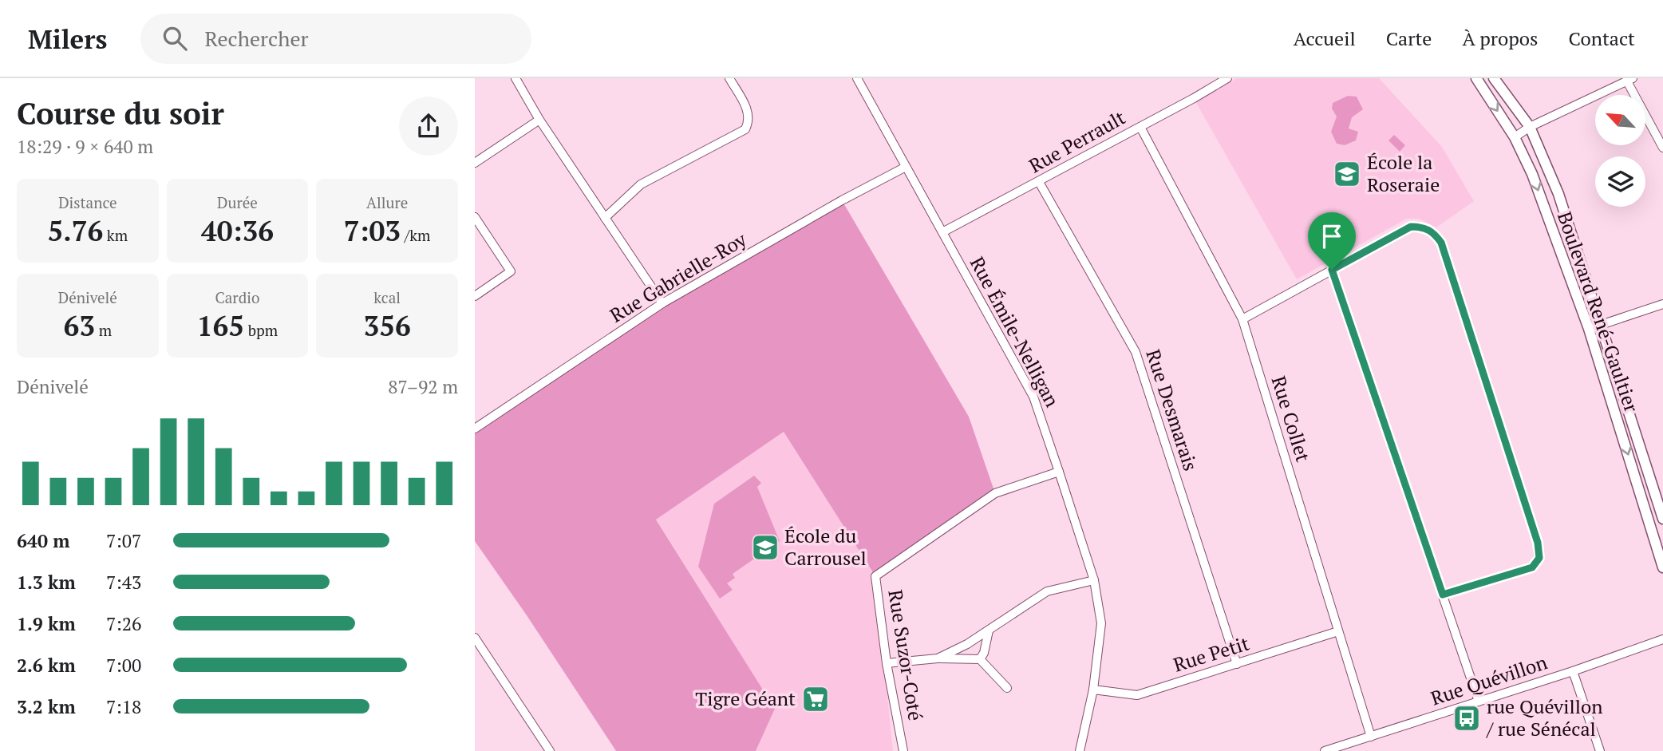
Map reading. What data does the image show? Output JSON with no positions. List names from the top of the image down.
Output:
{
  "streets": {
    "street": [
      "Rue Perrault",
      "Rue Gabrielle-Roy",
      "Boulevard René-Gaultier",
      "Rue Émile-Nelligan",
      "Rue Desmarais",
      "Rue Collet",
      "Rue Petit",
      "Rue Suzor-Coté",
      "Rue Quévillon"
    ]
  },
  "crossings": [
    ["Rue Perrault", "Rue Émile-Nelligan"],
    ["Rue Perrault", "Rue Desmarais"],
    ["Rue Perrault", "Rue Collet"],
    ["Rue Gabrielle-Roy", "Rue Émile-Nelligan"],
    ["Rue Émile-Nelligan", "Rue Petit"],
    ["Rue Émile-Nelligan", "Rue Suzor-Coté"],
    ["Rue Desmarais", "Rue Petit"],
    ["Rue Collet", "Rue Petit"],
    ["Rue Collet", "Rue Quévillon"]
  ],
  "places": {
    "school or university": ["École la Roseraie", "École du Carrousel"],
    "supermarket": ["Tigre Géant"],
    "bus stop": ["rue Quévillon / rue Sénécal"]
  },
  "north": "top left",
  "page": {
    "header": "Milers",
    "search": "Rechercher",
    "nav": [
      "Accueil",
      "Carte",
      "À propos",
      "Contact"
    ],
    "heading": ["Course du soir", "18:29 · 9 × 640 m"],
    "stats": [
      ["Distance", "5.76 km"],
      ["Durée", "40:36"],
      ["Allure", "7:03 /km"],
      ["Dénivelé", "63 m"],
      ["Cardio", "165 bpm"],
      ["kcal", "356"]
    ],
    "chart": ["Dénivelé", "87–92 m"],
    "list": [
      {
        "name": "640 m",
        "note": "7:07"
      },
      {
        "name": "1.3 km",
        "note": "7:43"
      },
      {
        "name": "1.9 km",
        "note": "7:26"
      },
      {
        "name": "2.6 km",
        "note": "7:00"
      },
      {
        "name": "3.2 km",
        "note": "7:18"
      }
    ]
  }
}
